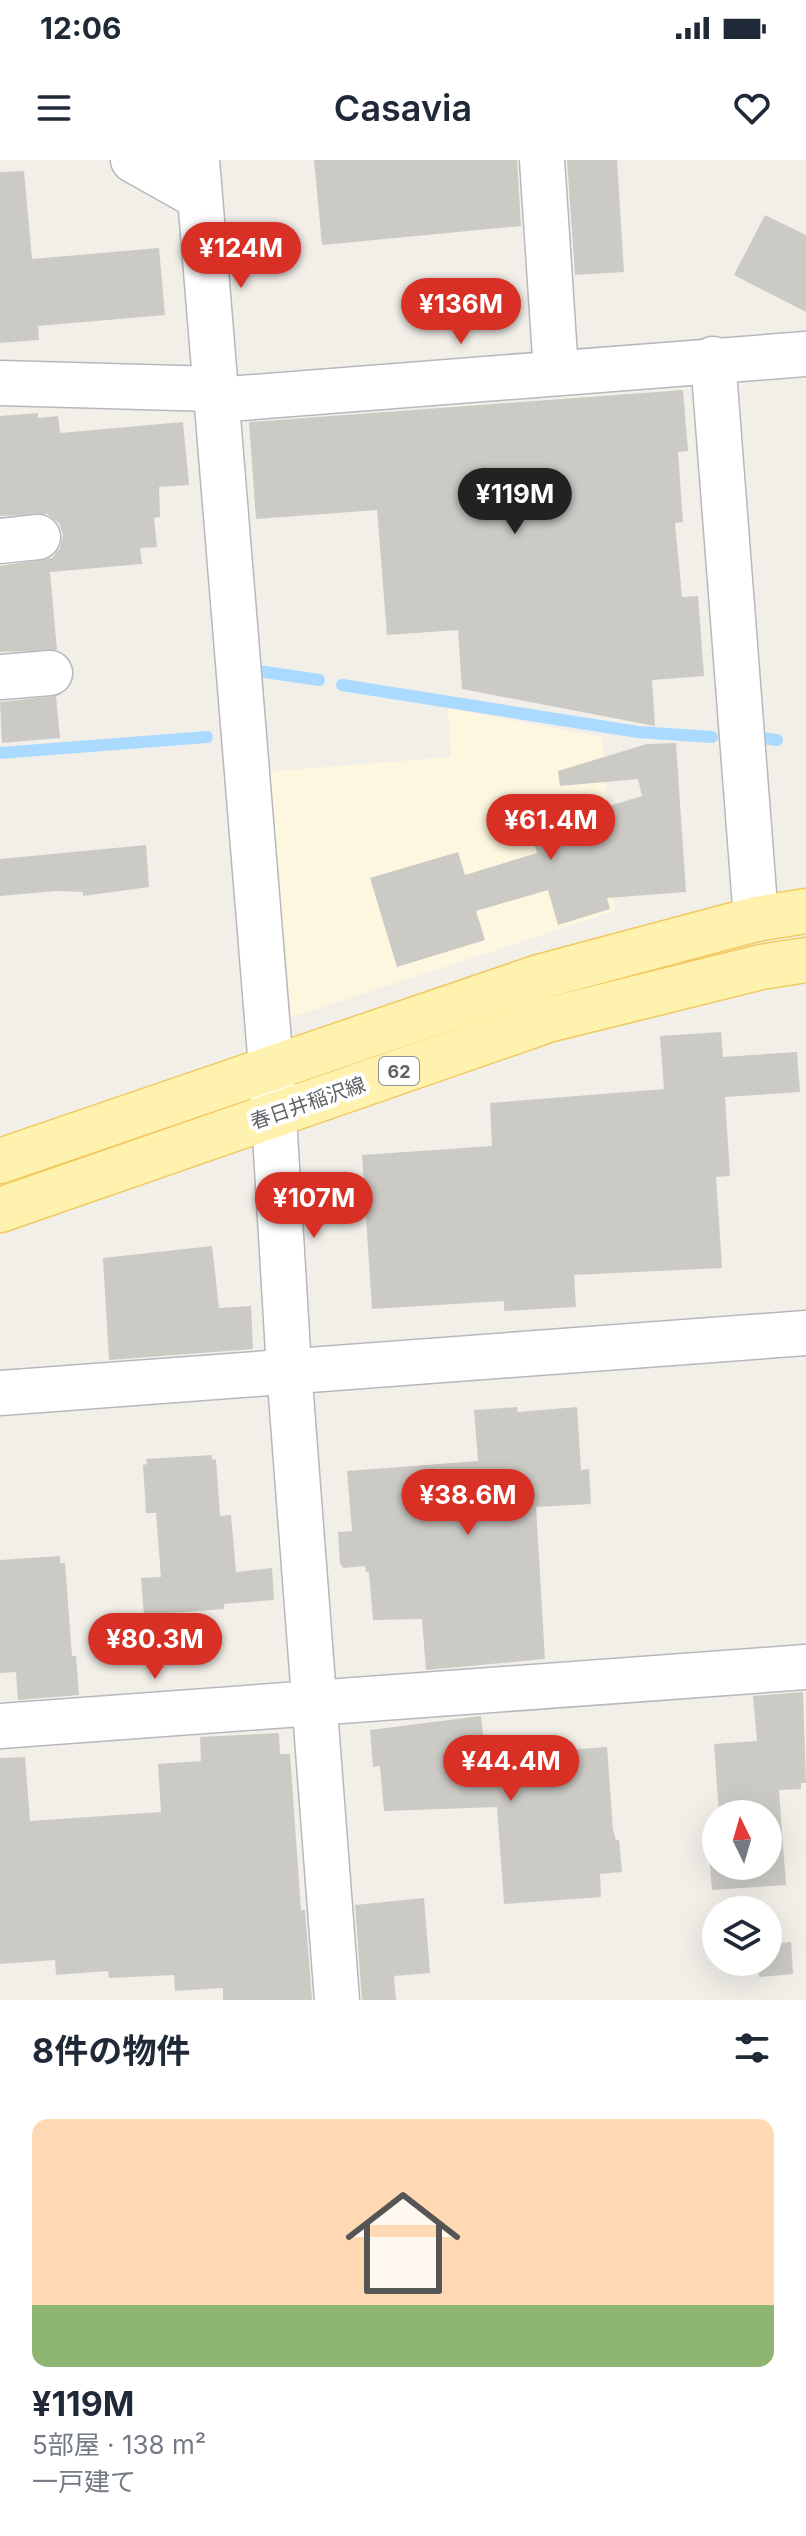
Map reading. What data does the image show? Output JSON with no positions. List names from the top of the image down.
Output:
{
  "streets": {
    "main road": ["62", "春日井稲沢線"]
  },
  "north": "top",
  "page": {
    "status": "12:06",
    "header": "Casavia",
    "price": [
      "¥124M",
      "¥136M",
      "¥119M",
      "¥61.4M",
      "¥107M",
      "¥38.6M",
      "¥80.3M",
      "¥44.4M"
    ],
    "heading": "8件の物件",
    "list": [
      {
        "name": "¥119M",
        "note": "5部屋 · 138 m² · 一戸建て"
      }
    ]
  }
}
